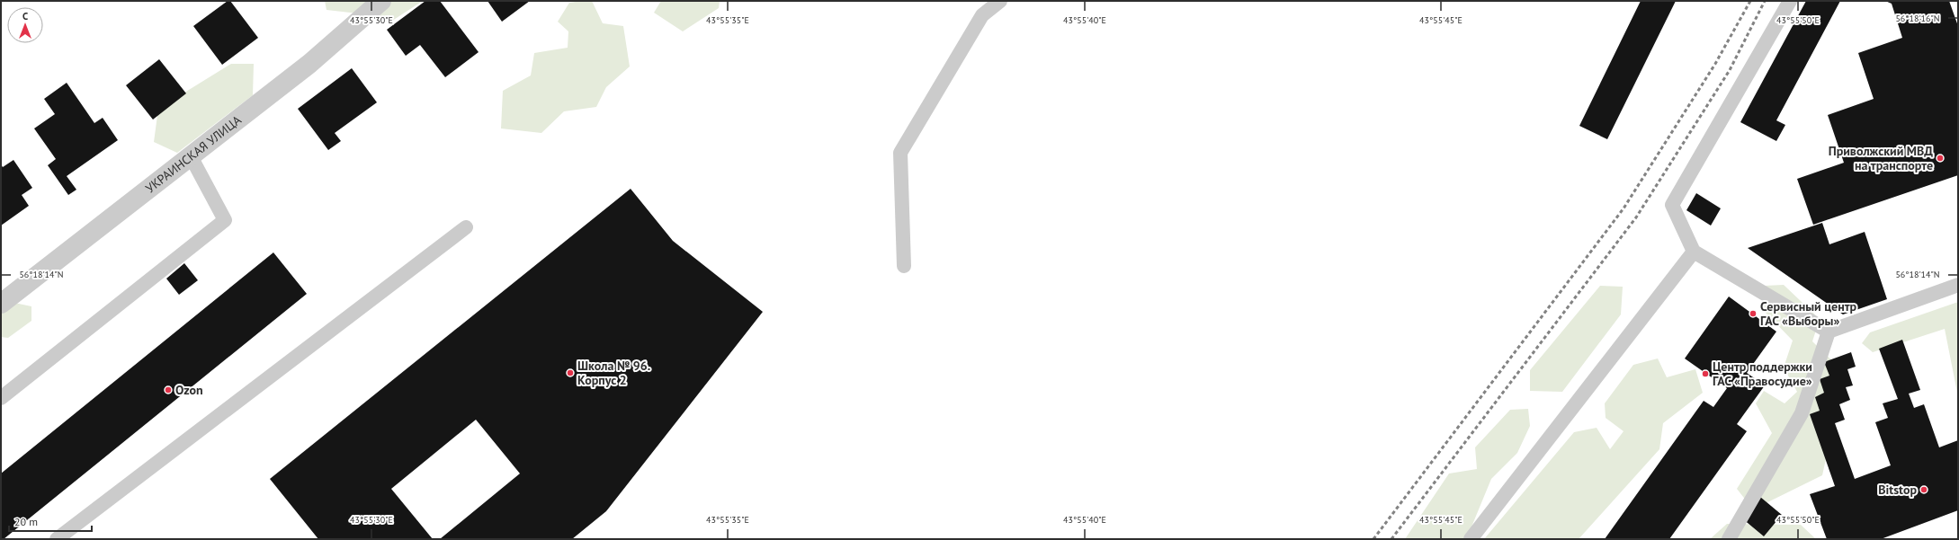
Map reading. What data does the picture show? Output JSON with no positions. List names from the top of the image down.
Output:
{
  "streets": {
    "street": ["УКРАИНСКАЯ УЛИЦА"]
  },
  "places": [
    "Приволжский МВД на транспорте",
    "Сервисный центр ГАС «Выборы»",
    "Школа № 96. Корпус 2",
    "Центр поддержки ГАС «Правосудие»",
    "Ozon",
    "Bitstop"
  ],
  "scale_bar": "20 m",
  "north": "top",
  "coordinates": [
    "56°18'16\"N",
    "43°55'30\"E",
    "43°55'35\"E",
    "43°55'40\"E",
    "43°55'45\"E",
    "43°55'50\"E",
    "56°18'14\"N"
  ]
}
